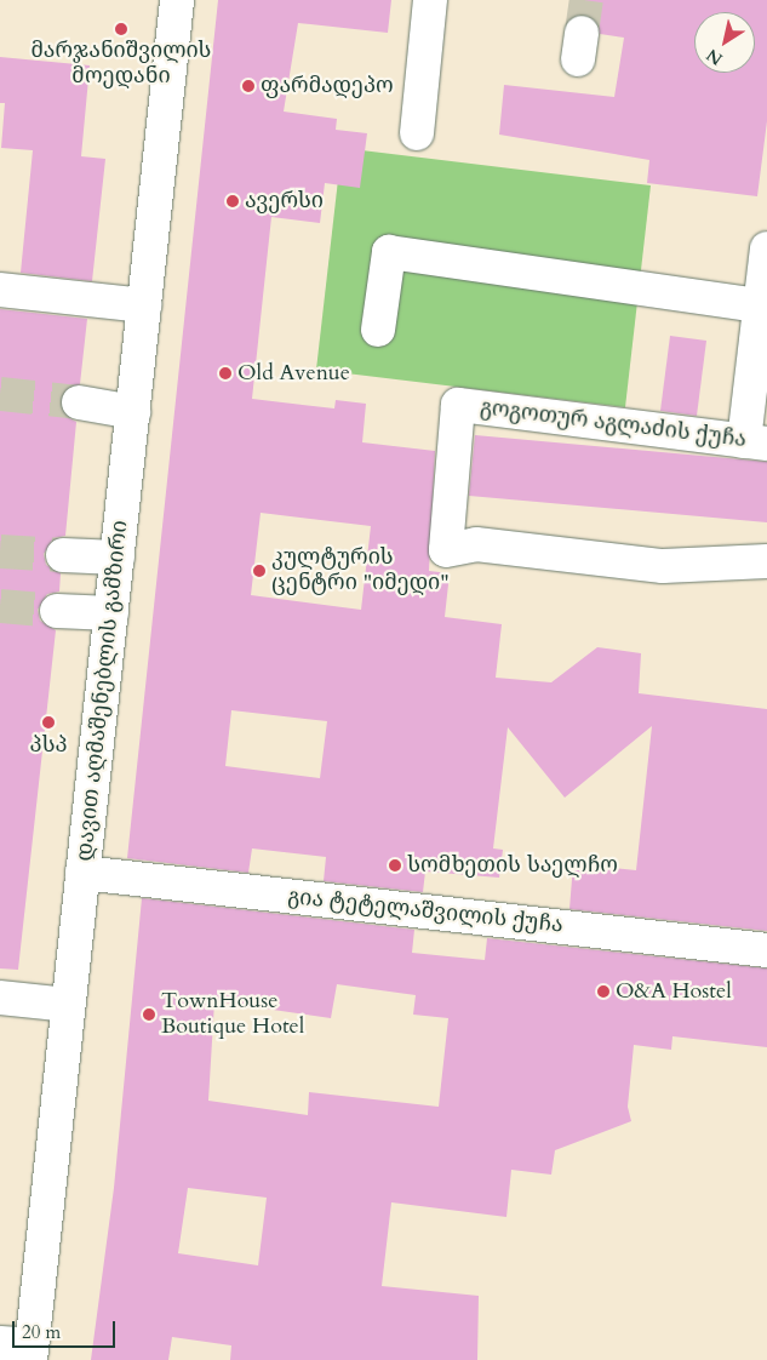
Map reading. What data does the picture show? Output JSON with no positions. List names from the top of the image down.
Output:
{
  "streets": {
    "main road": ["გოგოთურ აგლაძის ქუჩა", "დავით აღმაშენებლის გამზირი", "გია ტეტელაშვილის ქუჩა"]
  },
  "crossings": [
    ["დავით აღმაშენებლის გამზირი", "გია ტეტელაშვილის ქუჩა"]
  ],
  "places": [
    "მარჯანიშვილის მოედანი",
    "ფარმადეპო",
    "ავერსი",
    "Old Avenue",
    "კულტურის ცენტრი \"იმედი\"",
    "პსპ",
    "სომხეთის საელჩო",
    "O&A Hostel",
    "TownHouse Boutique Hotel"
  ],
  "scale_bar": "20 m",
  "north": "bottom left"
}
